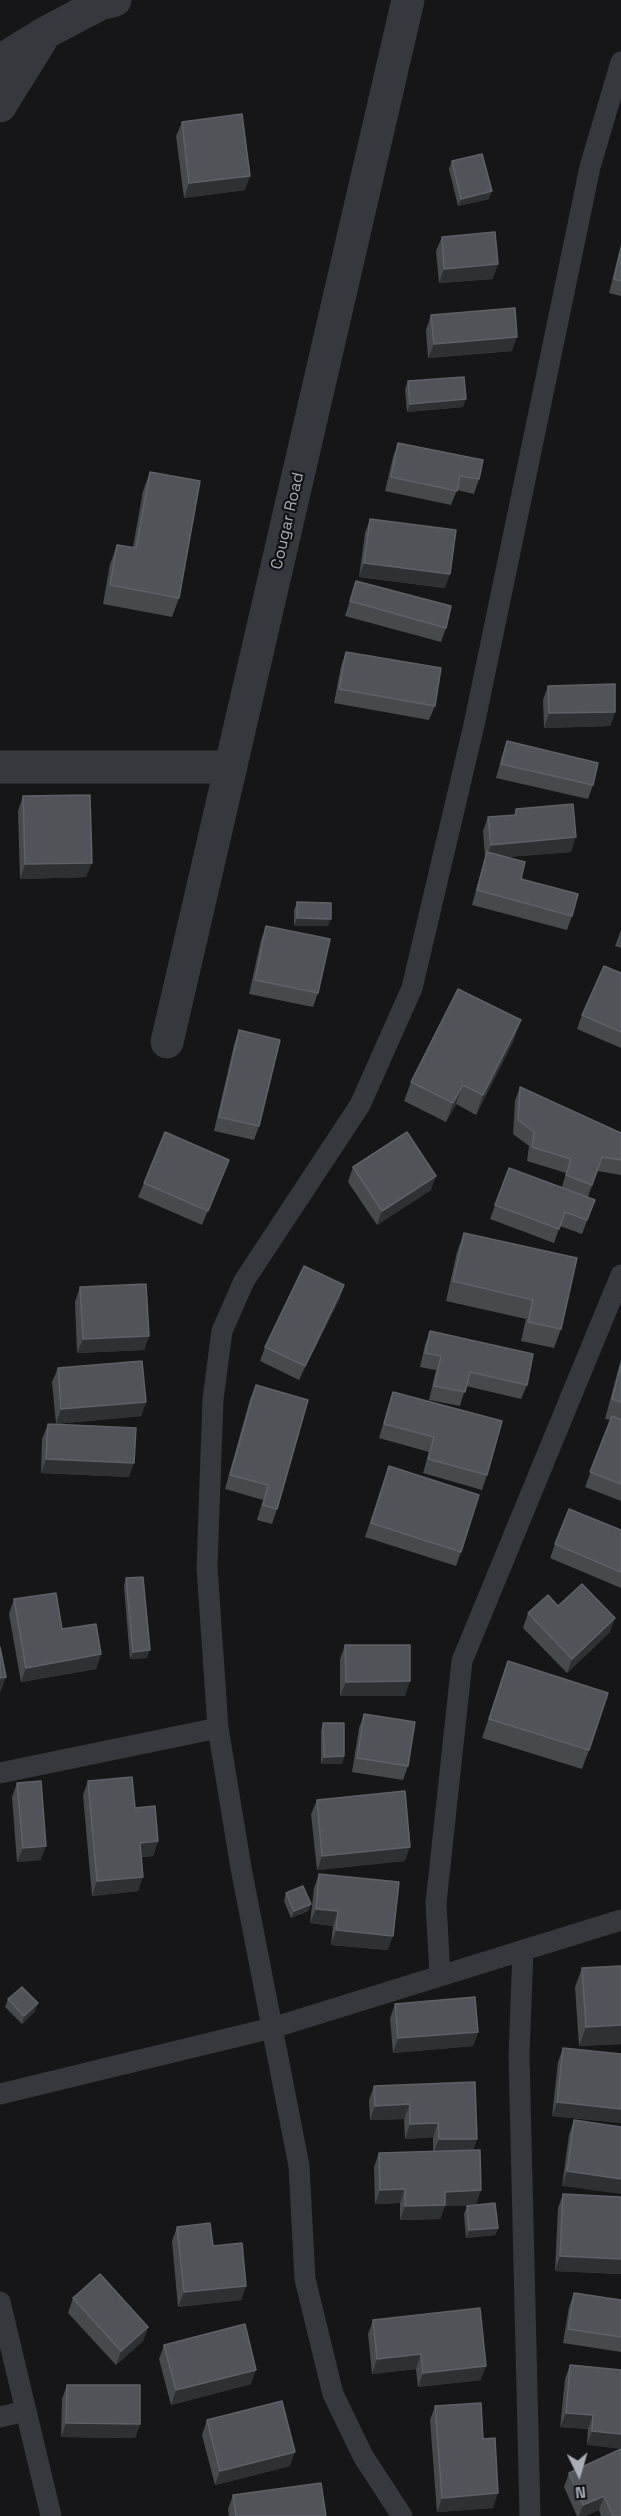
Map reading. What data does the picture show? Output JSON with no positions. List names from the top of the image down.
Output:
{
  "streets": {
    "street": ["Cougar Road"]
  },
  "north": "bottom"
}
